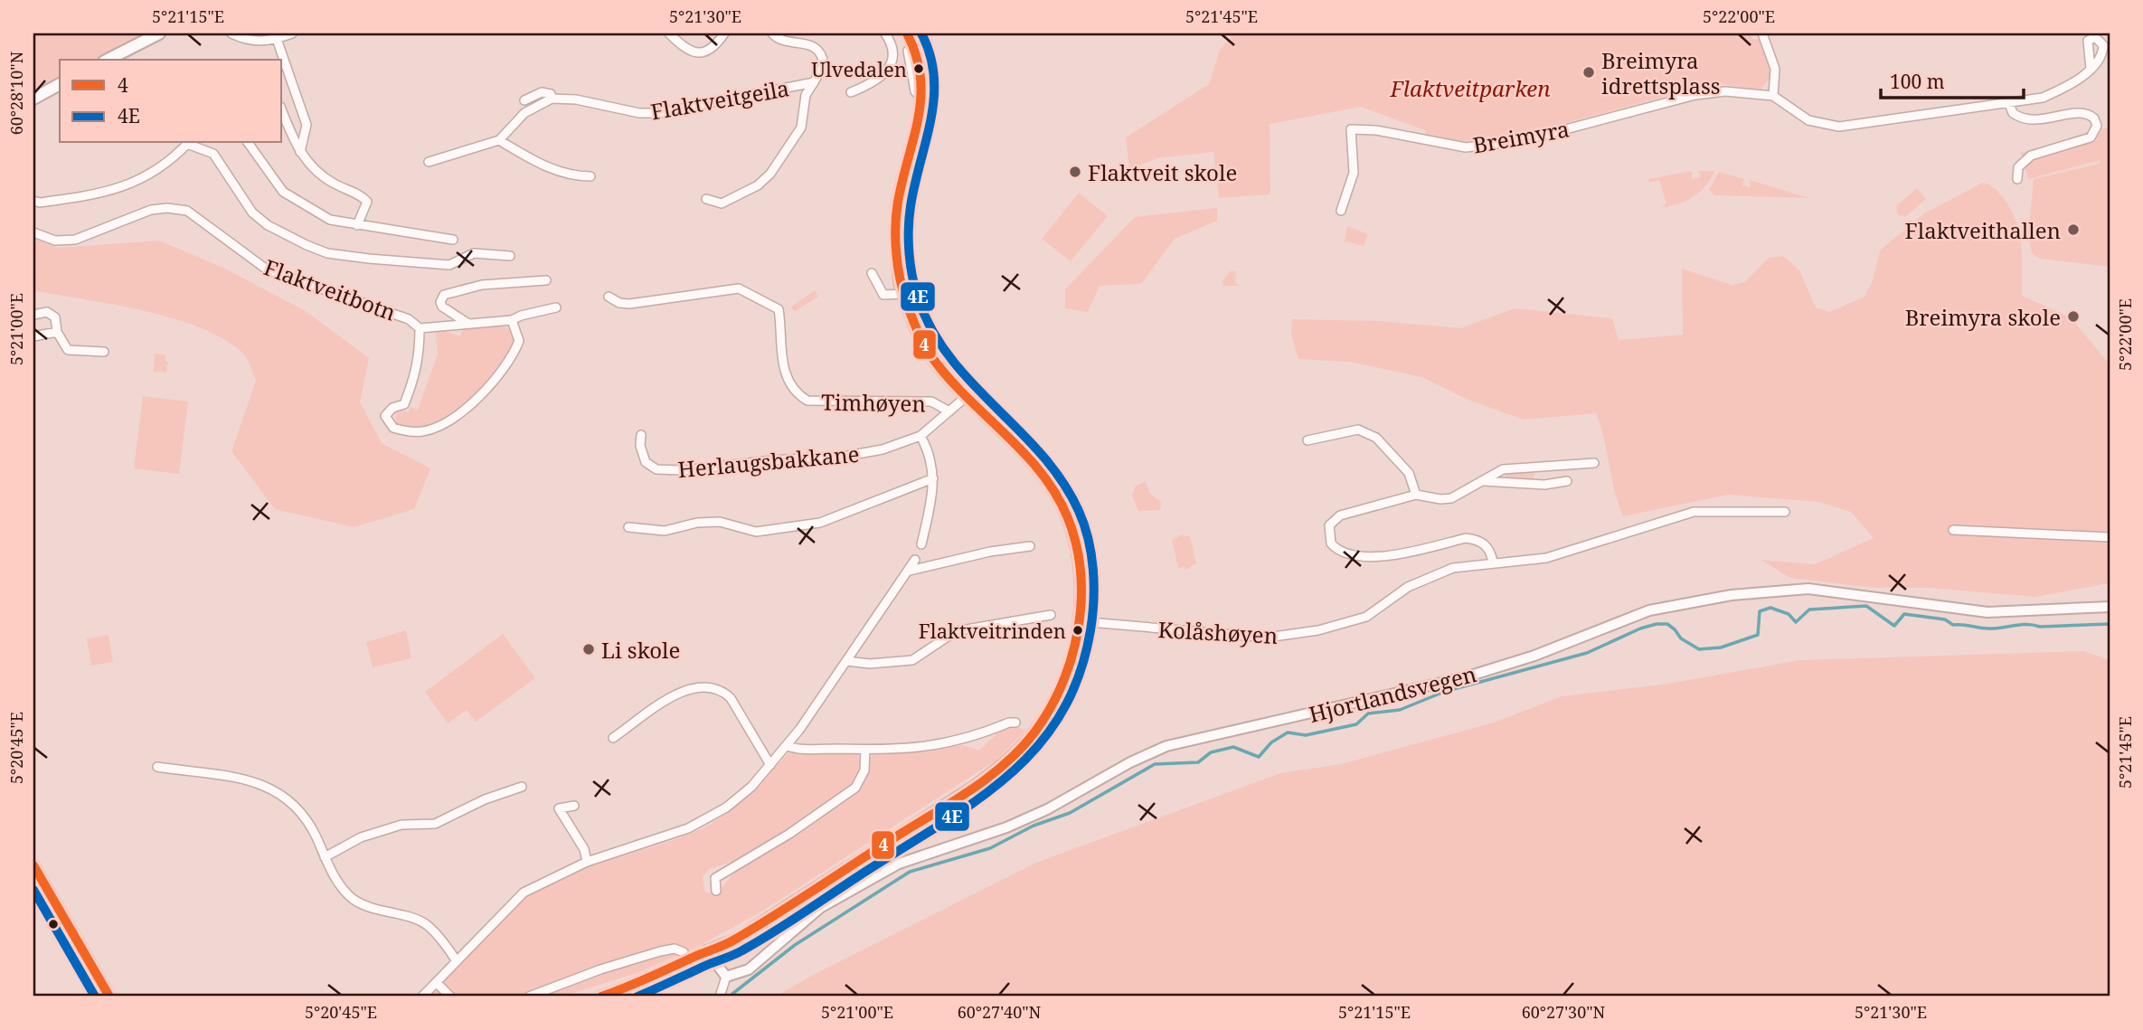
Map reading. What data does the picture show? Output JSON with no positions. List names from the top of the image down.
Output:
{
  "streets": {
    "street": [
      "Flaktveitgeila",
      "Breimyra",
      "Flaktveitbotn",
      "Timhøyen",
      "Herlaugsbakkane",
      "Kolåshøyen",
      "Hjortlandsvegen"
    ]
  },
  "crossings": [
    ["Timhøyen", "Herlaugsbakkane"]
  ],
  "parks": ["Flaktveitparken"],
  "places": [
    "Ulvedalen",
    "Breimyra idrettsplass",
    "Flaktveit skole",
    "Flaktveithallen",
    "Breimyra skole",
    "Flaktveitrinden",
    "Li skole"
  ],
  "lines": ["transit line 4", "transit line 4E"],
  "legend": ["4", "4E"],
  "scale_bar": "100 m",
  "coordinates": [
    "5°21'15\"E",
    "5°21'30\"E",
    "5°21'45\"E",
    "5°22'00\"E",
    "60°28'10\"N",
    "5°21'00\"E",
    "5°20'45\"E",
    "60°27'40\"N",
    "60°27'30\"N"
  ]
}
